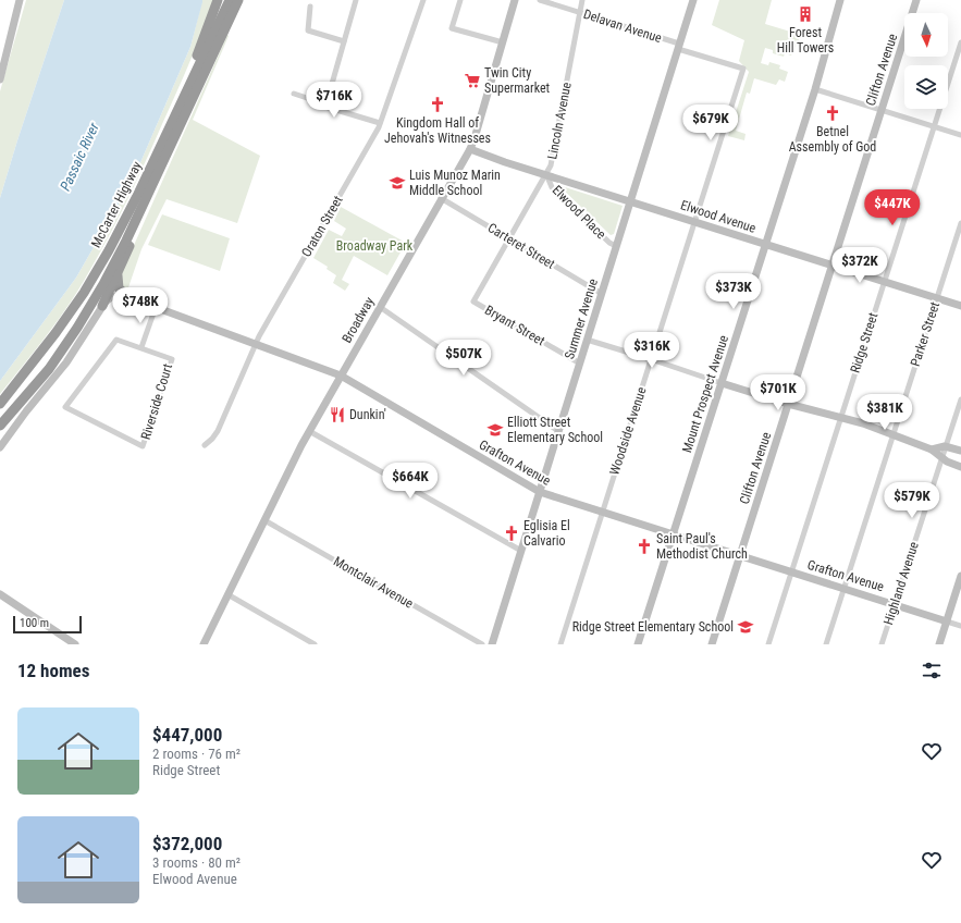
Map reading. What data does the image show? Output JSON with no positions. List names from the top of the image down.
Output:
{
  "streets": {
    "highway": ["McCarter Highway"],
    "street": [
      "Delavan Avenue",
      "Clifton Avenue",
      "Lincoln Avenue",
      "Elwood Place",
      "Elwood Avenue",
      "Oraton Street",
      "Carteret Street",
      "Summer Avenue",
      "Broadway",
      "Bryant Street",
      "Parker Street",
      "Ridge Street",
      "Mount Prospect Avenue",
      "Riverside Court",
      "Woodside Avenue",
      "Grafton Avenue",
      "Montclair Avenue",
      "Highland Avenue"
    ]
  },
  "crossings": [
    ["Delavan Avenue", "Lincoln Avenue"],
    ["Delavan Avenue", "Summer Avenue"],
    ["Delavan Avenue", "Woodside Avenue"],
    ["Clifton Avenue", "Elwood Avenue"],
    ["Clifton Avenue", "Grafton Avenue"],
    ["Lincoln Avenue", "Elwood Place"],
    ["Lincoln Avenue", "Elwood Avenue"],
    ["Lincoln Avenue", "Carteret Street"],
    ["Lincoln Avenue", "Bryant Street"],
    ["Elwood Place", "Elwood Avenue"],
    ["Elwood Place", "Summer Avenue"],
    ["Elwood Avenue", "Summer Avenue"],
    ["Elwood Avenue", "Broadway"],
    ["Elwood Avenue", "Parker Street"],
    ["Elwood Avenue", "Ridge Street"],
    ["Elwood Avenue", "Mount Prospect Avenue"],
    ["Elwood Avenue", "Woodside Avenue"],
    ["Oraton Street", "Grafton Avenue"],
    ["Carteret Street", "Summer Avenue"],
    ["Carteret Street", "Broadway"],
    ["Summer Avenue", "Bryant Street"],
    ["Summer Avenue", "Grafton Avenue"],
    ["Broadway", "Grafton Avenue"],
    ["Broadway", "Montclair Avenue"],
    ["Parker Street", "Grafton Avenue"],
    ["Ridge Street", "Grafton Avenue"],
    ["Mount Prospect Avenue", "Grafton Avenue"],
    ["Woodside Avenue", "Grafton Avenue"],
    ["Grafton Avenue", "Highland Avenue"]
  ],
  "water": ["Passaic River"],
  "parks": ["Broadway Park"],
  "places": {
    "building": ["Forest Hill Towers"],
    "supermarket": ["Twin City Supermarket"],
    "church": [
      "Kingdom Hall of Jehovah's Witnesses",
      "Betnel Assembly of God",
      "Eglisia El Calvario",
      "Saint Paul's Methodist Church"
    ],
    "school or university": ["Luis Munoz Marin Middle School", "Elliott Street Elementary School", "Ridge Street Elementary School"],
    "restaurant": ["Dunkin'"]
  },
  "scale_bar": "100 m",
  "north": "bottom",
  "page": {
    "price": [
      "$716K",
      "$679K",
      "$447K",
      "$372K",
      "$373K",
      "$748K",
      "$316K",
      "$507K",
      "$701K",
      "$381K",
      "$664K",
      "$579K"
    ],
    "scale": "100 m",
    "heading": "12 homes",
    "list": [
      {
        "name": "$447,000",
        "note": "2 rooms · 76 m² · Ridge Street"
      },
      {
        "name": "$372,000",
        "note": "3 rooms · 80 m² · Elwood Avenue"
      }
    ]
  }
}
